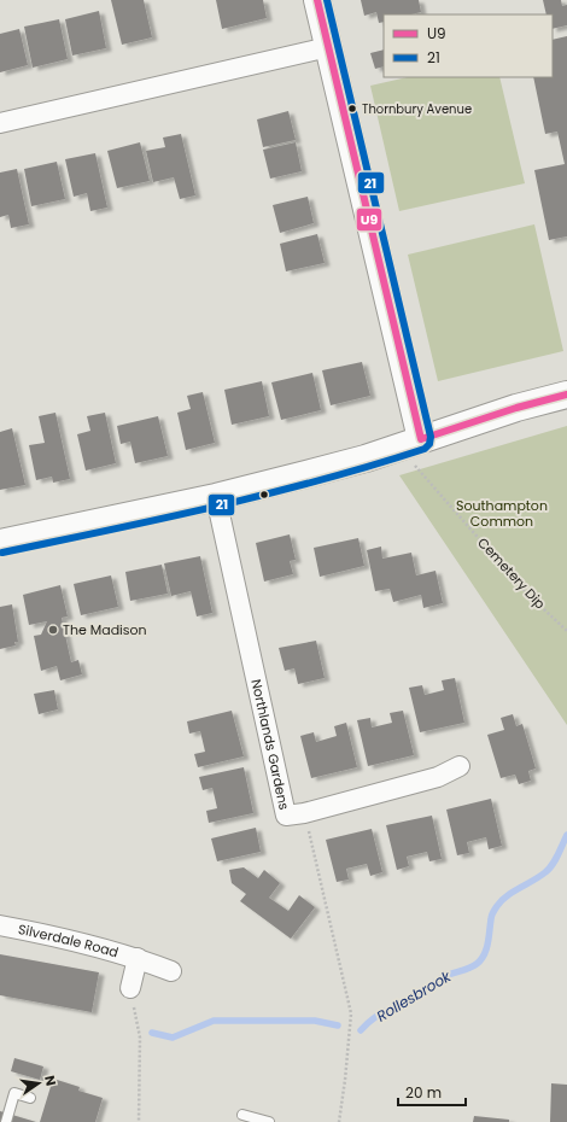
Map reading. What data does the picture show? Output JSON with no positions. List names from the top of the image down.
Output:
{
  "streets": {
    "street": ["Northlands Gardens", "Silverdale Road"],
    "path": ["Cemetery Dip"]
  },
  "water": ["Rollesbrook"],
  "parks": ["Southampton Common"],
  "places": ["Thornbury Avenue", "The Madison"],
  "lines": ["transit line U9", "transit line 21"],
  "legend": ["U9", "21"],
  "scale_bar": "20 m",
  "north": "right"
}
